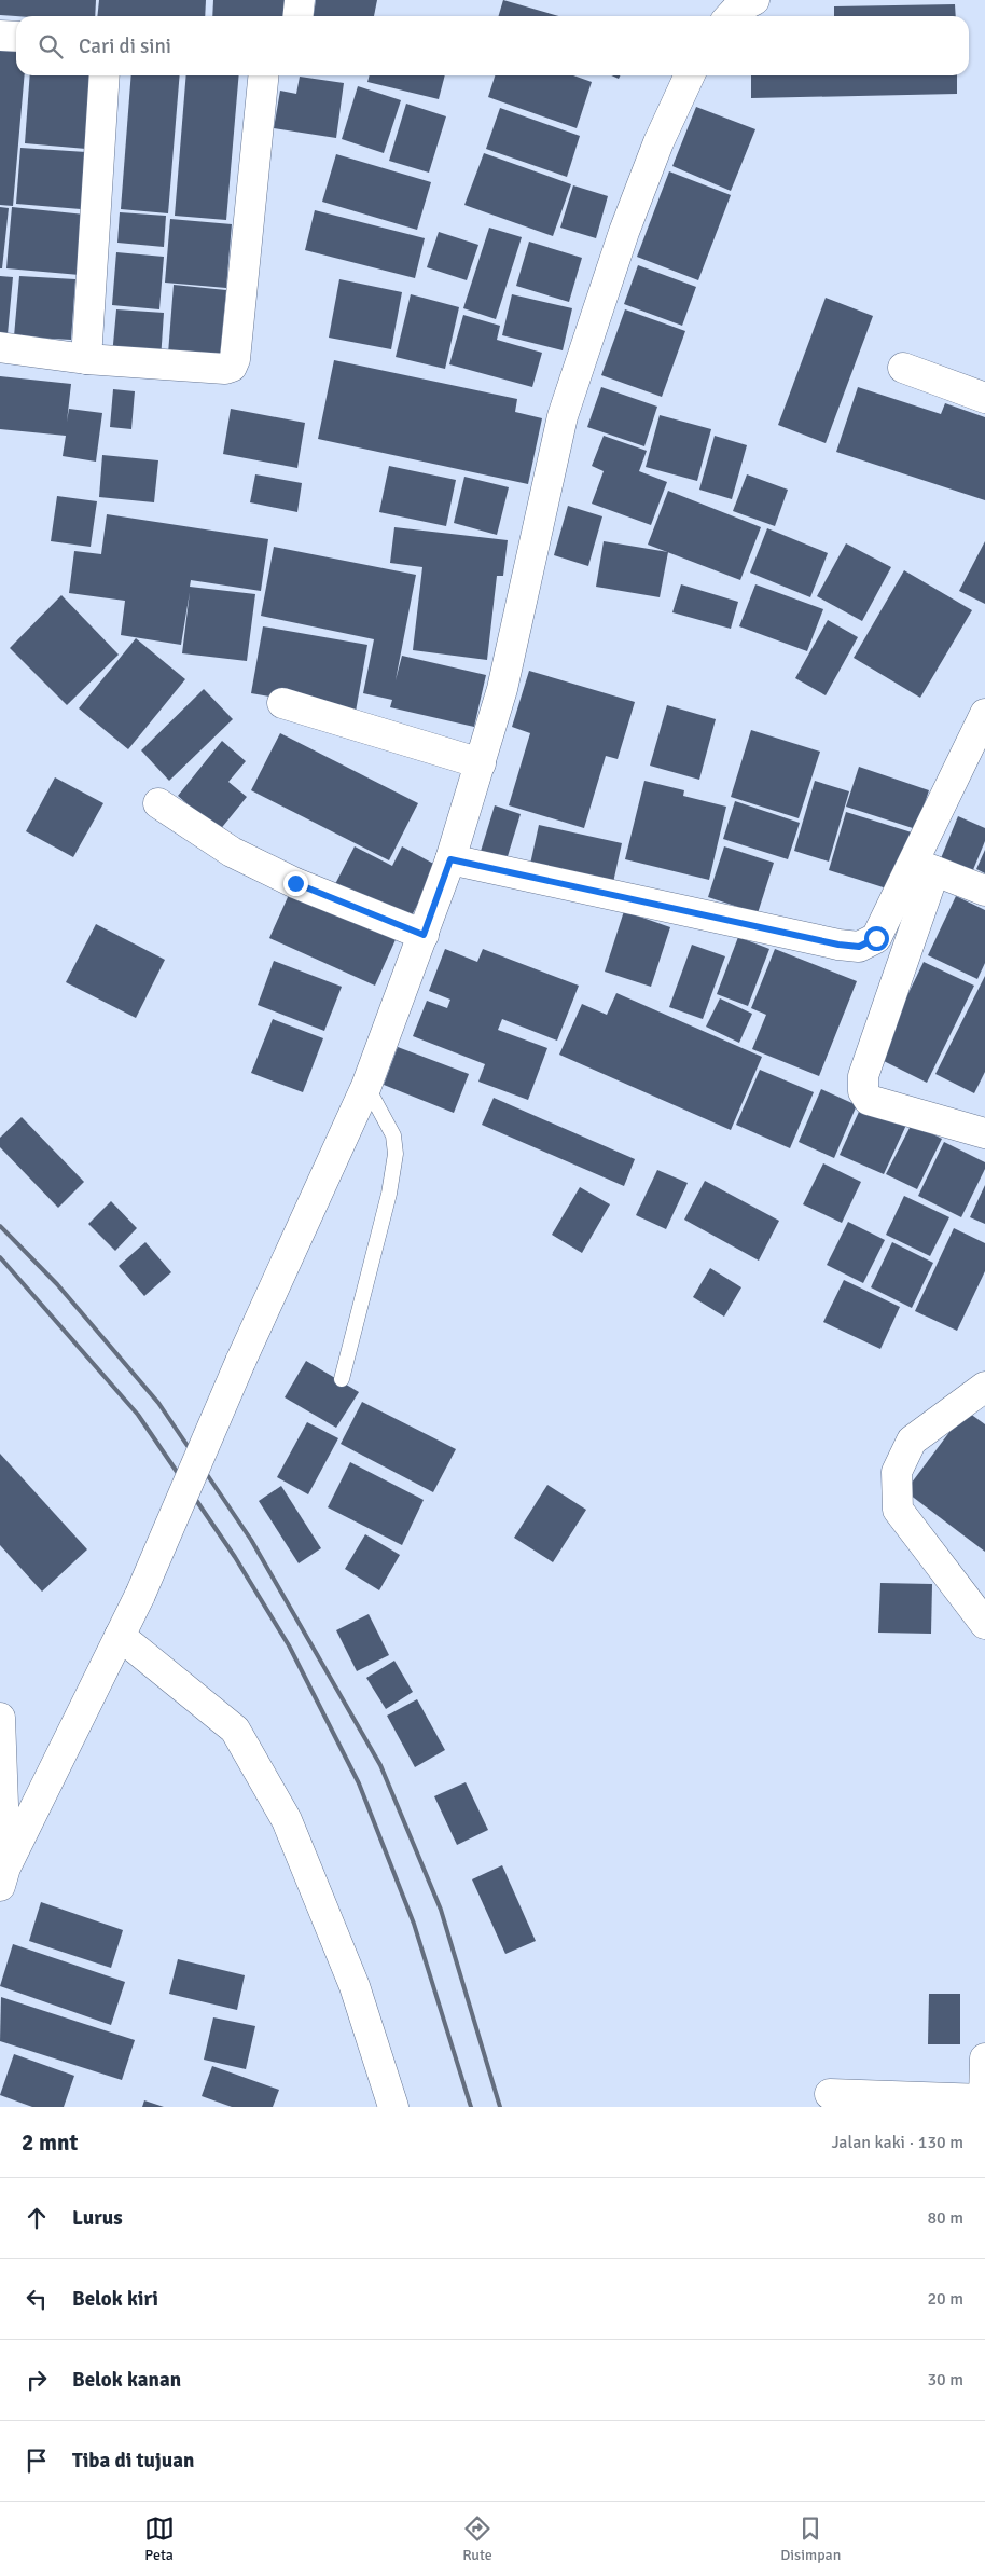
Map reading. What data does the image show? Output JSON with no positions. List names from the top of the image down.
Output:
{
  "page": {
    "search": "Cari di sini",
    "heading": ["2 mnt", "Jalan kaki · 130 m"],
    "list": [
      ["Lurus", "80 m"],
      ["Belok kiri", "20 m"],
      ["Belok kanan", "30 m"],
      "Tiba di tujuan"
    ],
    "nav": ["Peta", "Rute", "Disimpan"]
  }
}
